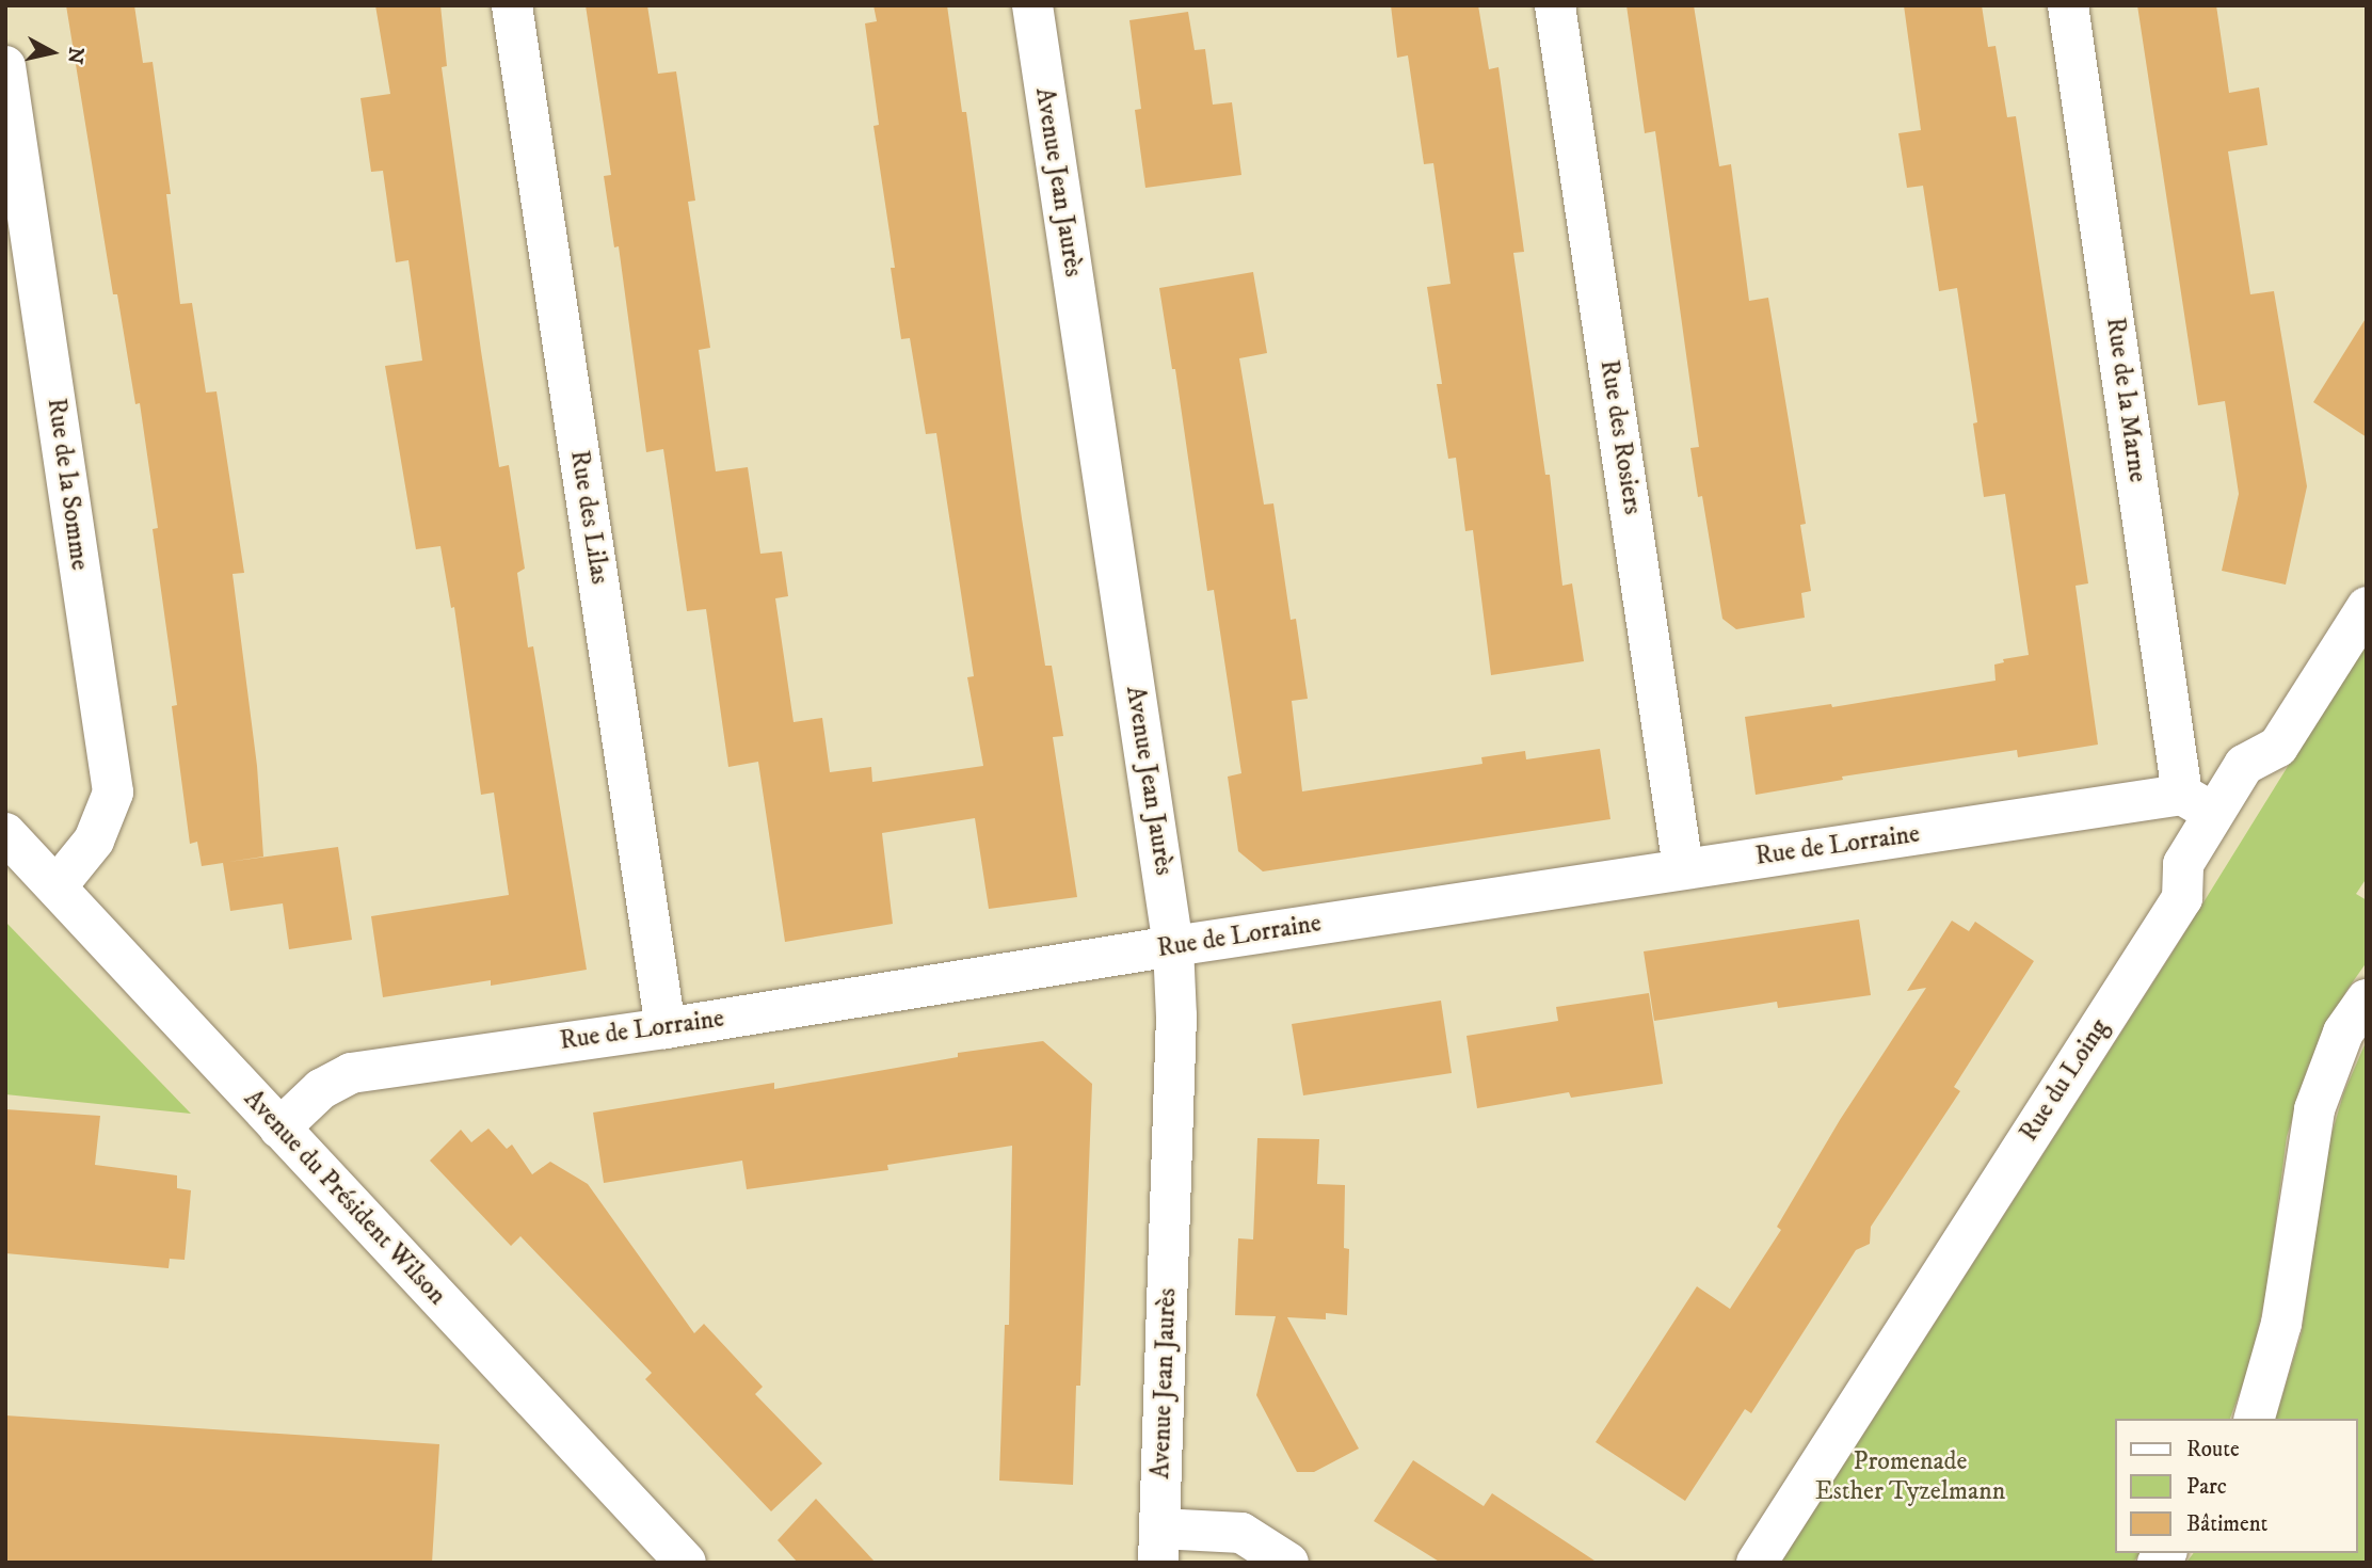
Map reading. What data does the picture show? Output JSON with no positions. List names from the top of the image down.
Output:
{
  "streets": {
    "street": [
      "Avenue Jean Jaurès",
      "Rue de la Marne",
      "Rue des Rosiers",
      "Rue de la Somme",
      "Rue des Lilas",
      "Rue de Lorraine",
      "Rue du Loing",
      "Avenue du Président Wilson"
    ]
  },
  "crossings": [
    ["Avenue Jean Jaurès", "Rue de Lorraine"],
    ["Rue de la Marne", "Rue de Lorraine"],
    ["Rue de la Marne", "Rue du Loing"],
    ["Rue des Rosiers", "Rue de Lorraine"],
    ["Rue de la Somme", "Avenue du Président Wilson"],
    ["Rue des Lilas", "Rue de Lorraine"],
    ["Rue de Lorraine", "Rue du Loing"],
    ["Rue de Lorraine", "Avenue du Président Wilson"]
  ],
  "parks": ["Promenade Esther Tyzelmann"],
  "legend": ["Route", "Parc", "Bâtiment"],
  "north": "right"
}
